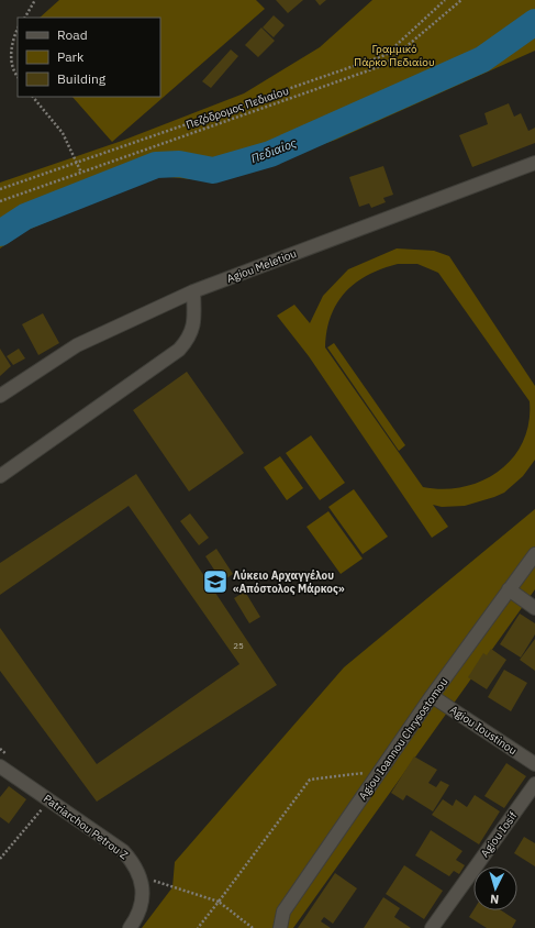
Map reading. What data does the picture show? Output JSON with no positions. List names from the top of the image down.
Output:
{
  "streets": {
    "street": [
      "Agiou Meletiou",
      "Agiou Ioustinou",
      "Agiou Ioannou Chrysostomou",
      "Patriarchou Petrou Z",
      "Agiou Iosif"
    ],
    "path": ["Πεζόδρομος Πεδιαίου"]
  },
  "crossings": [
    ["Agiou Ioustinou", "Agiou Ioannou Chrysostomou"]
  ],
  "water": ["Πεδιαίος"],
  "parks": ["Γραμμικό Πάρκο Πεδιαίου"],
  "places": {
    "school or university": ["Λύκειο Αρχαγγέλου «Απόστολος Μάρκος»"]
  },
  "house_numbers": ["25"],
  "legend": ["Road", "Park", "Building"],
  "north": "bottom"
}
